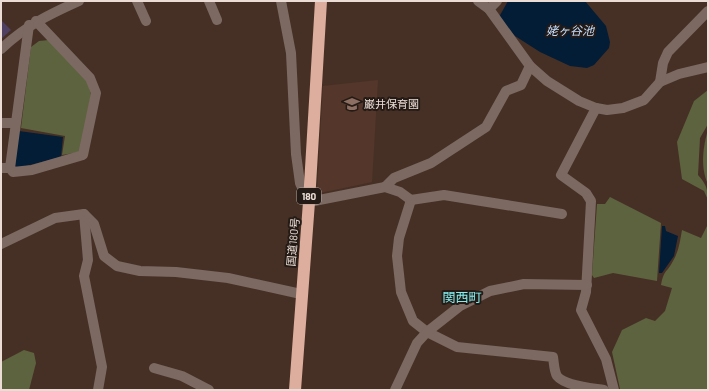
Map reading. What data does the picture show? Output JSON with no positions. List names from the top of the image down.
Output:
{
  "streets": {
    "highway": ["180", "国道180号"]
  },
  "districts": ["関西町"],
  "water": ["姥ヶ谷池"],
  "places": {
    "school or university": ["巌井保育園"]
  }
}
